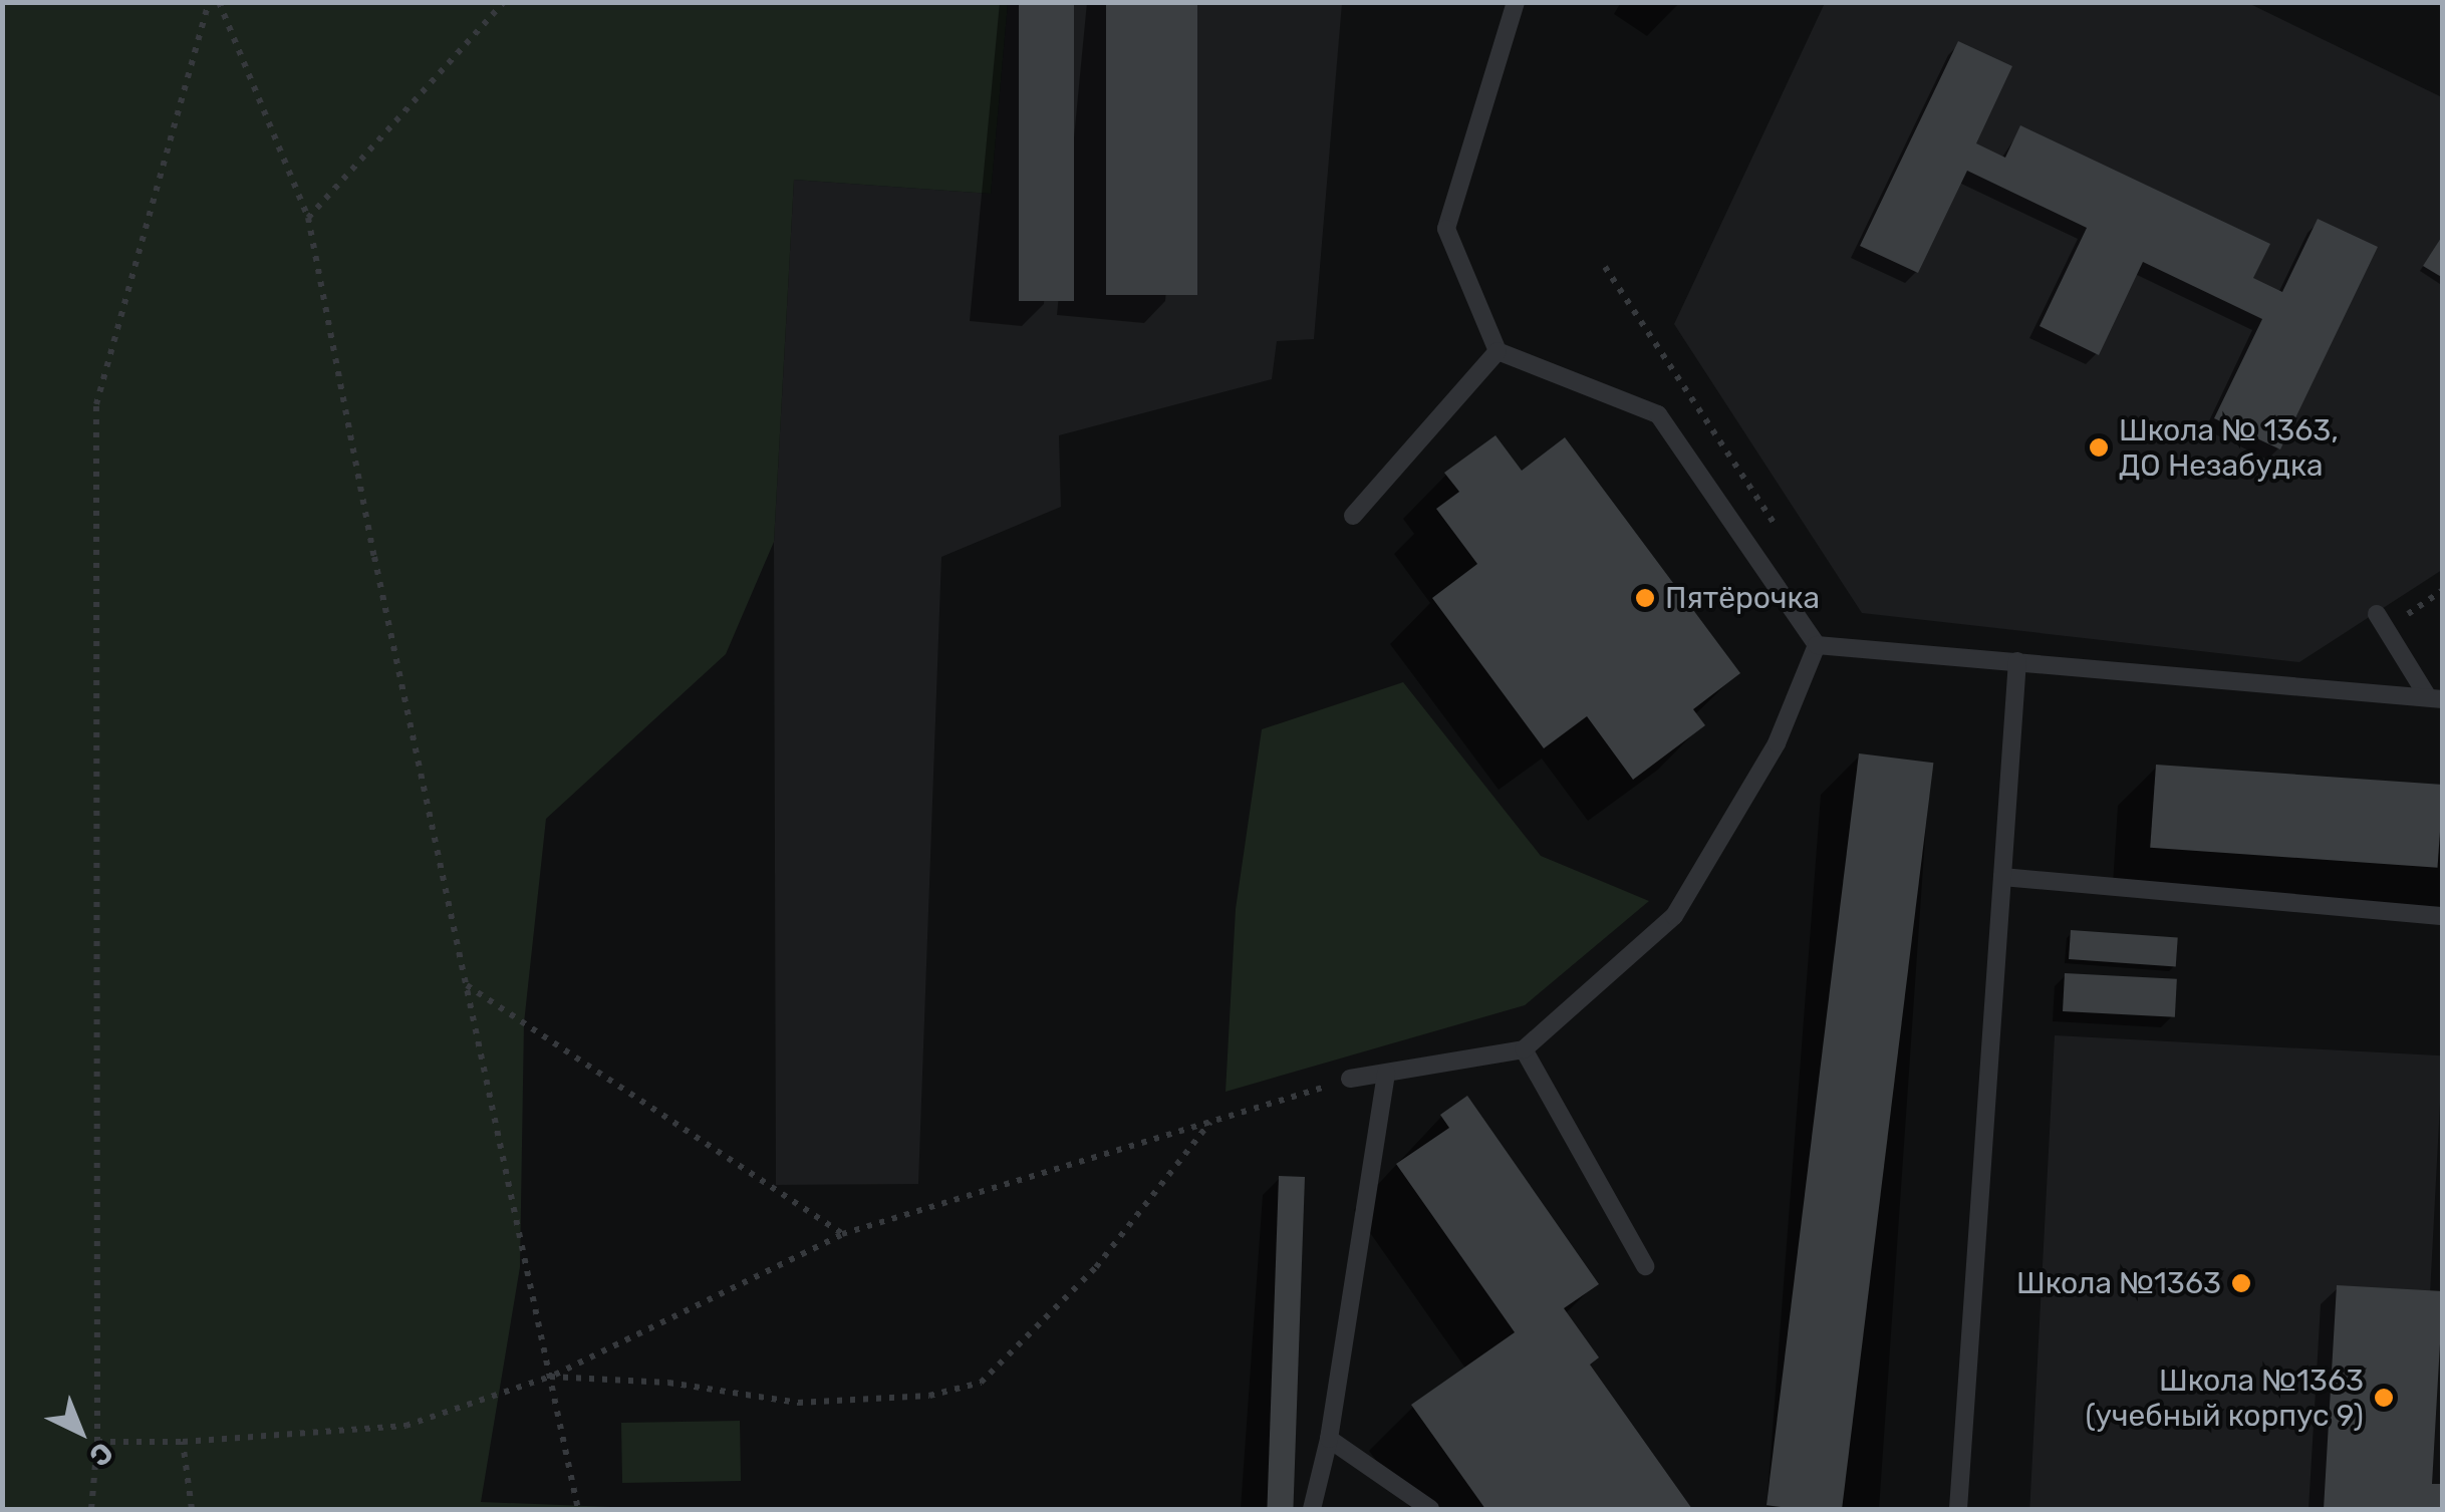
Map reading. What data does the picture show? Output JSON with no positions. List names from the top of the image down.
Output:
{
  "places": [
    "Школа № 1363, ДО Незабудка",
    "Пятёрочка",
    "Школа №1363",
    "Школа №1363 (учебный корпус 9)"
  ],
  "north": "bottom right"
}
